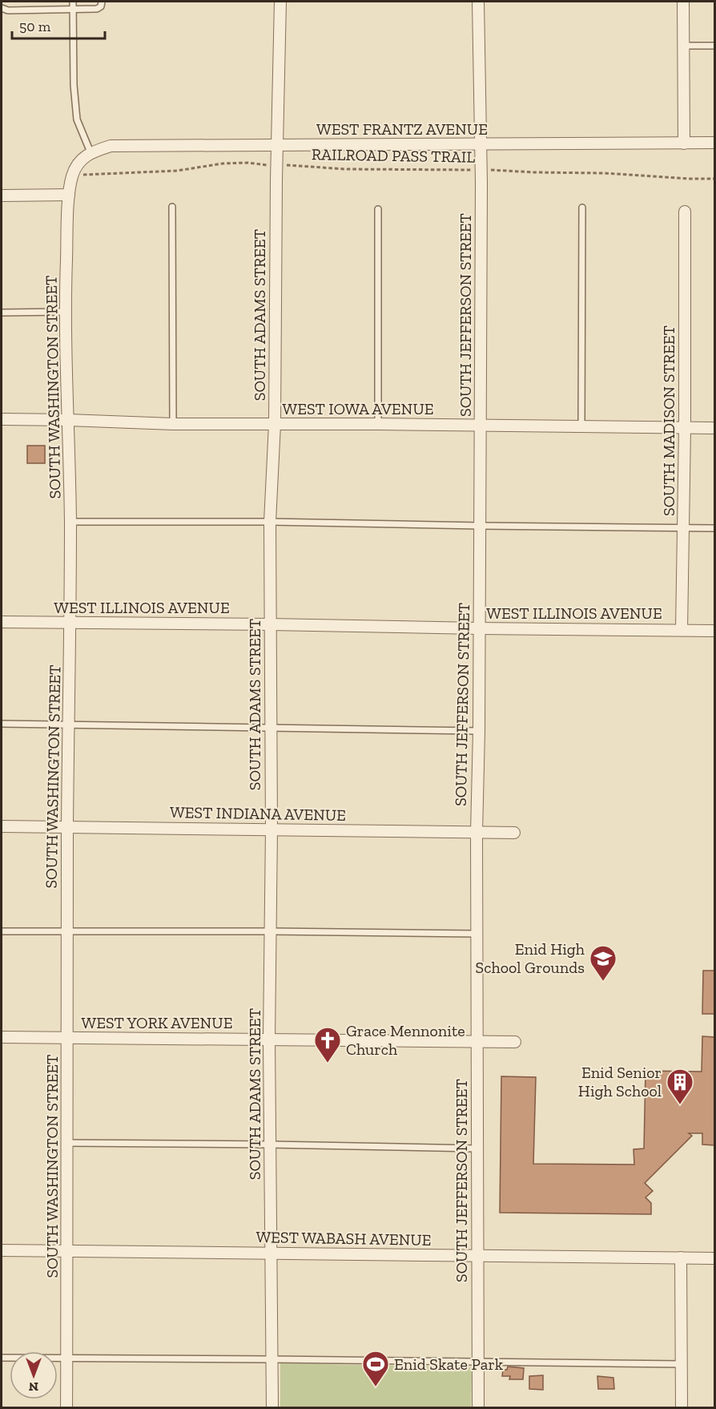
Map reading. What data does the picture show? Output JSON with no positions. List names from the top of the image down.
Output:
{
  "streets": {
    "street": [
      "WEST FRANTZ AVENUE",
      "SOUTH ADAMS STREET",
      "SOUTH JEFFERSON STREET",
      "SOUTH WASHINGTON STREET",
      "WEST IOWA AVENUE",
      "SOUTH MADISON STREET",
      "WEST ILLINOIS AVENUE",
      "WEST INDIANA AVENUE",
      "WEST YORK AVENUE",
      "WEST WABASH AVENUE"
    ],
    "path": ["RAILROAD PASS TRAIL"]
  },
  "crossings": [
    ["WEST FRANTZ AVENUE", "SOUTH ADAMS STREET"],
    ["WEST FRANTZ AVENUE", "SOUTH JEFFERSON STREET"],
    ["WEST FRANTZ AVENUE", "SOUTH WASHINGTON STREET"],
    ["RAILROAD PASS TRAIL", "SOUTH ADAMS STREET"],
    ["RAILROAD PASS TRAIL", "SOUTH JEFFERSON STREET"],
    ["RAILROAD PASS TRAIL", "SOUTH WASHINGTON STREET"],
    ["SOUTH ADAMS STREET", "WEST IOWA AVENUE"],
    ["SOUTH ADAMS STREET", "WEST ILLINOIS AVENUE"],
    ["SOUTH ADAMS STREET", "WEST INDIANA AVENUE"],
    ["SOUTH ADAMS STREET", "WEST YORK AVENUE"],
    ["SOUTH ADAMS STREET", "WEST WABASH AVENUE"],
    ["SOUTH JEFFERSON STREET", "WEST IOWA AVENUE"],
    ["SOUTH JEFFERSON STREET", "WEST ILLINOIS AVENUE"],
    ["SOUTH JEFFERSON STREET", "WEST INDIANA AVENUE"],
    ["SOUTH JEFFERSON STREET", "WEST YORK AVENUE"],
    ["SOUTH JEFFERSON STREET", "WEST WABASH AVENUE"],
    ["SOUTH WASHINGTON STREET", "WEST IOWA AVENUE"],
    ["SOUTH WASHINGTON STREET", "WEST ILLINOIS AVENUE"],
    ["SOUTH WASHINGTON STREET", "WEST INDIANA AVENUE"],
    ["SOUTH WASHINGTON STREET", "WEST YORK AVENUE"],
    ["SOUTH WASHINGTON STREET", "WEST WABASH AVENUE"],
    ["WEST IOWA AVENUE", "SOUTH MADISON STREET"],
    ["SOUTH MADISON STREET", "WEST ILLINOIS AVENUE"]
  ],
  "places": {
    "school or university": ["Enid High School Grounds"],
    "church": ["Grace Mennonite Church"],
    "building": ["Enid Senior High School"],
    "sports": ["Enid Skate Park"]
  },
  "scale_bar": "50 m",
  "north": "bottom"
}
